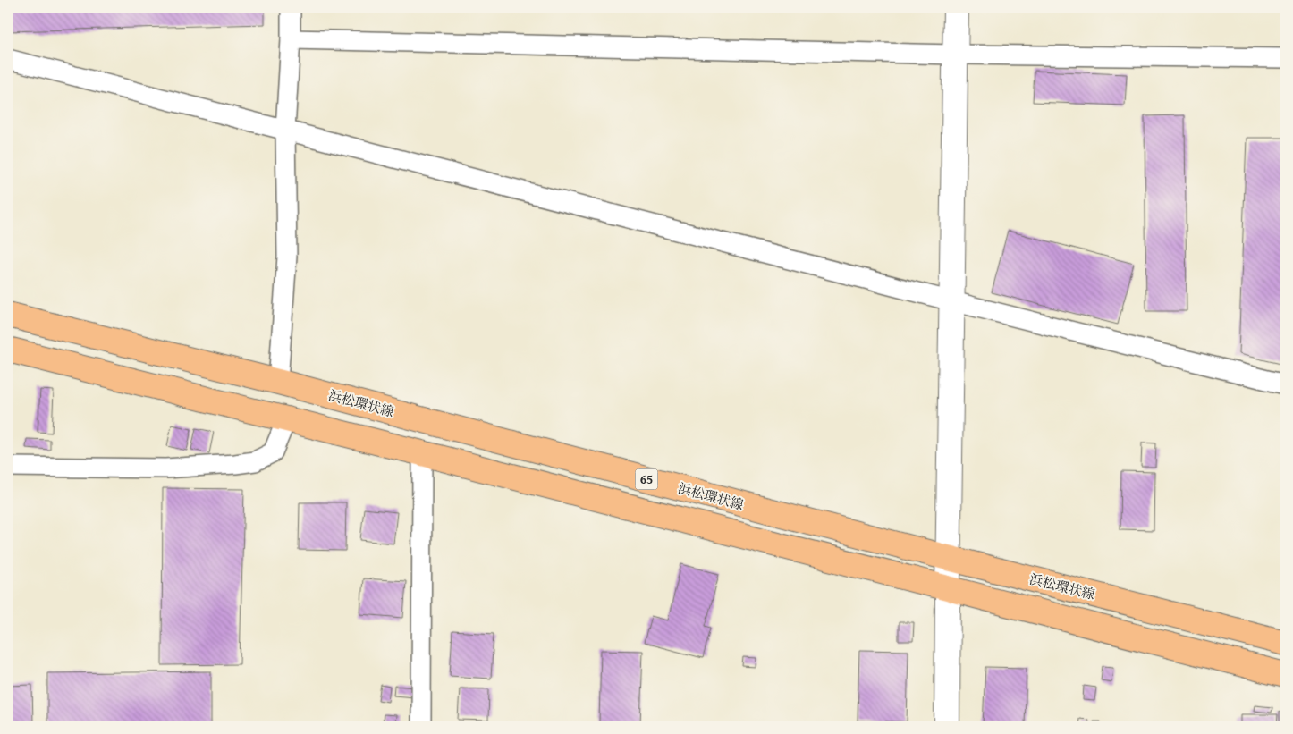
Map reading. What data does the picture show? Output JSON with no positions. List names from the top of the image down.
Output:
{
  "streets": {
    "main road": ["浜松環状線", "65"]
  }
}
